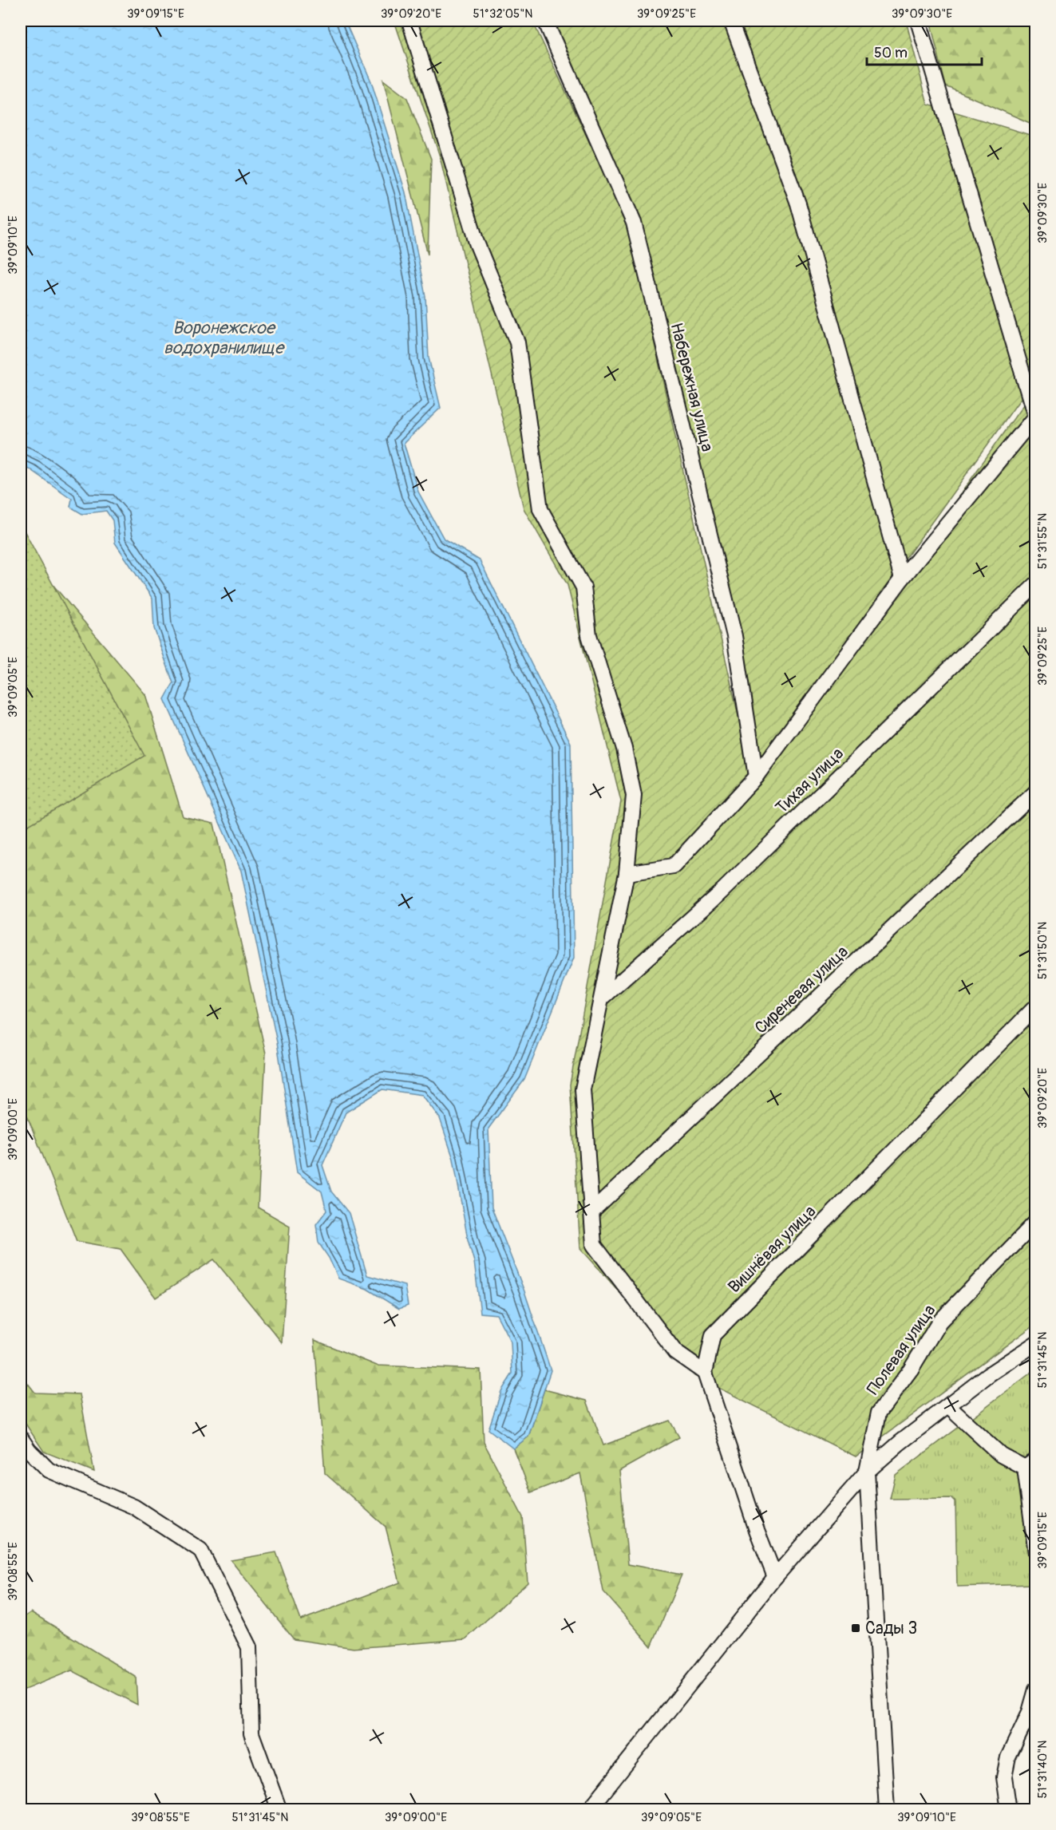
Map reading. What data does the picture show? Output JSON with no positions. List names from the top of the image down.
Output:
{
  "streets": {
    "street": [
      "Набережная улица",
      "Тихая улица",
      "Сиреневая улица",
      "Вишнёвая улица",
      "Полевая улица"
    ]
  },
  "water": ["Воронежское водохранилище"],
  "places": {
    "transit": ["Сады 3"]
  },
  "scale_bar": "50 m",
  "coordinates": [
    "39°09'15\"E",
    "39°09'20\"E",
    "51°32'05\"N",
    "39°09'25\"E",
    "39°09'30\"E",
    "39°09'10\"E",
    "51°31'55\"N",
    "39°09'05\"E",
    "51°31'50\"N",
    "39°09'00\"E",
    "51°31'45\"N",
    "39°08'55\"E",
    "51°31'40\"N"
  ]
}
